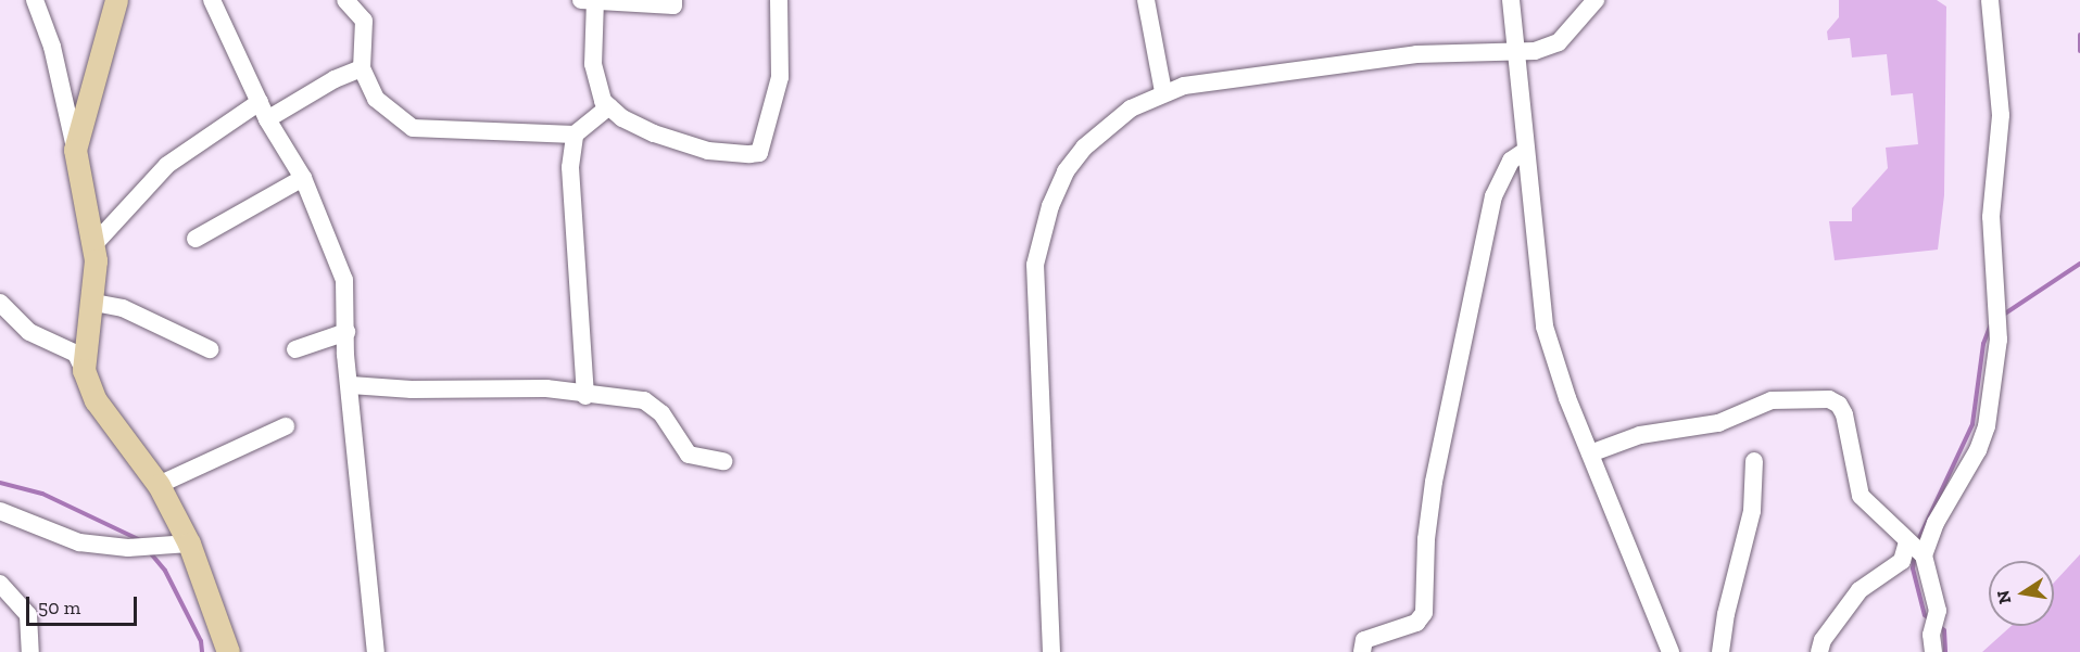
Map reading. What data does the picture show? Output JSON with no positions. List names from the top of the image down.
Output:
{
  "scale_bar": "50 m",
  "north": "left"
}
